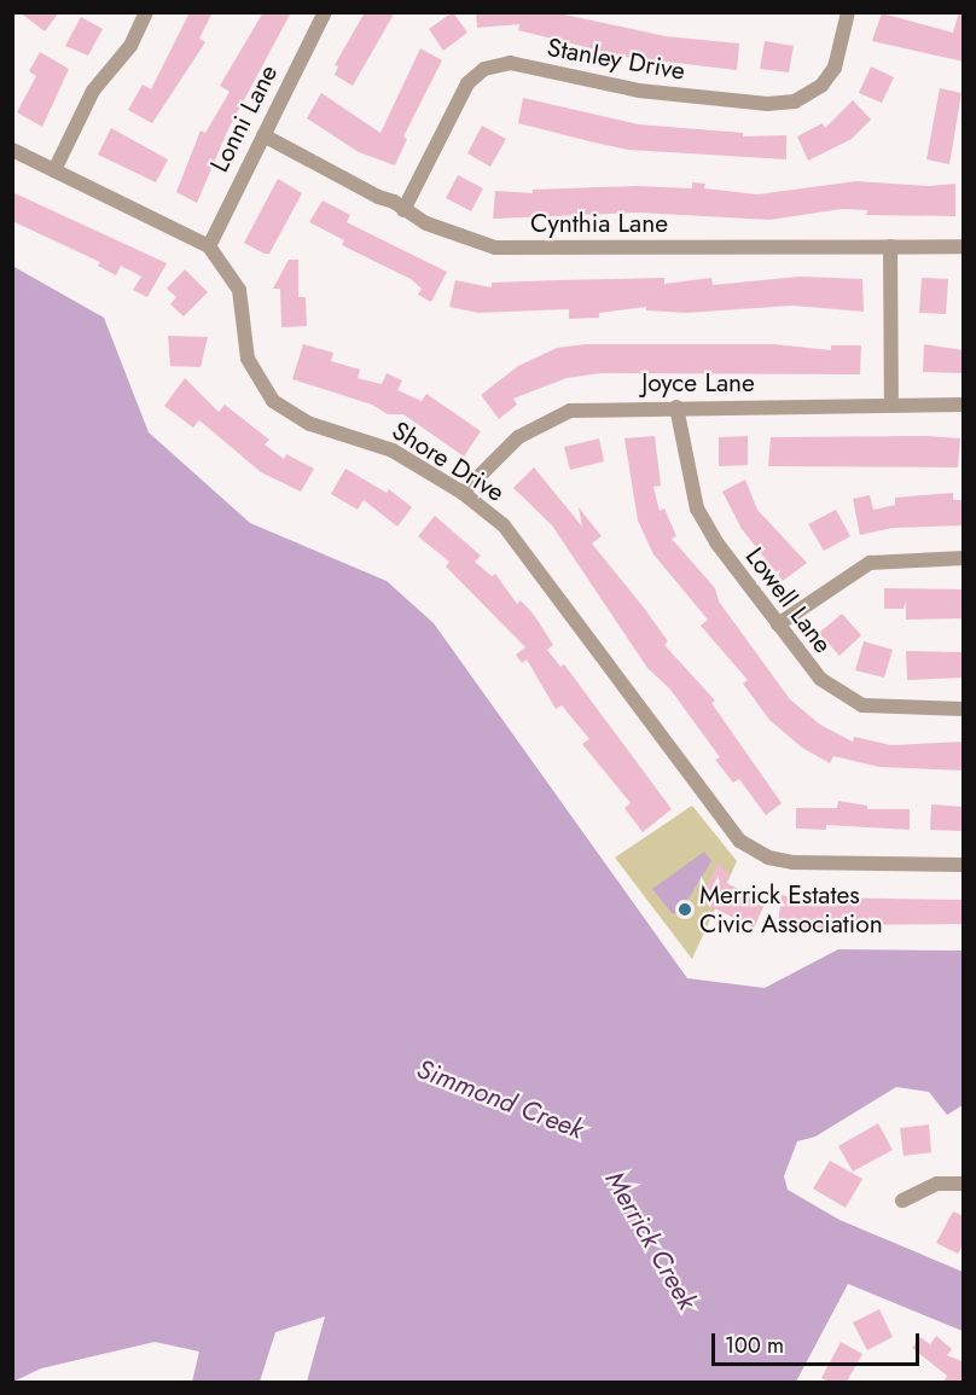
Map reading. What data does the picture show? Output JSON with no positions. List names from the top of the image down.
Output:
{
  "streets": {
    "street": [
      "Stanley Drive",
      "Lonni Lane",
      "Cynthia Lane",
      "Joyce Lane",
      "Shore Drive",
      "Lowell Lane"
    ]
  },
  "crossings": [
    ["Stanley Drive", "Cynthia Lane"],
    ["Lonni Lane", "Cynthia Lane"],
    ["Lonni Lane", "Shore Drive"],
    ["Joyce Lane", "Shore Drive"],
    ["Joyce Lane", "Lowell Lane"]
  ],
  "water": ["Simmond Creek", "Merrick Creek"],
  "places": ["Merrick Estates Civic Association"],
  "scale_bar": "100 m"
}
